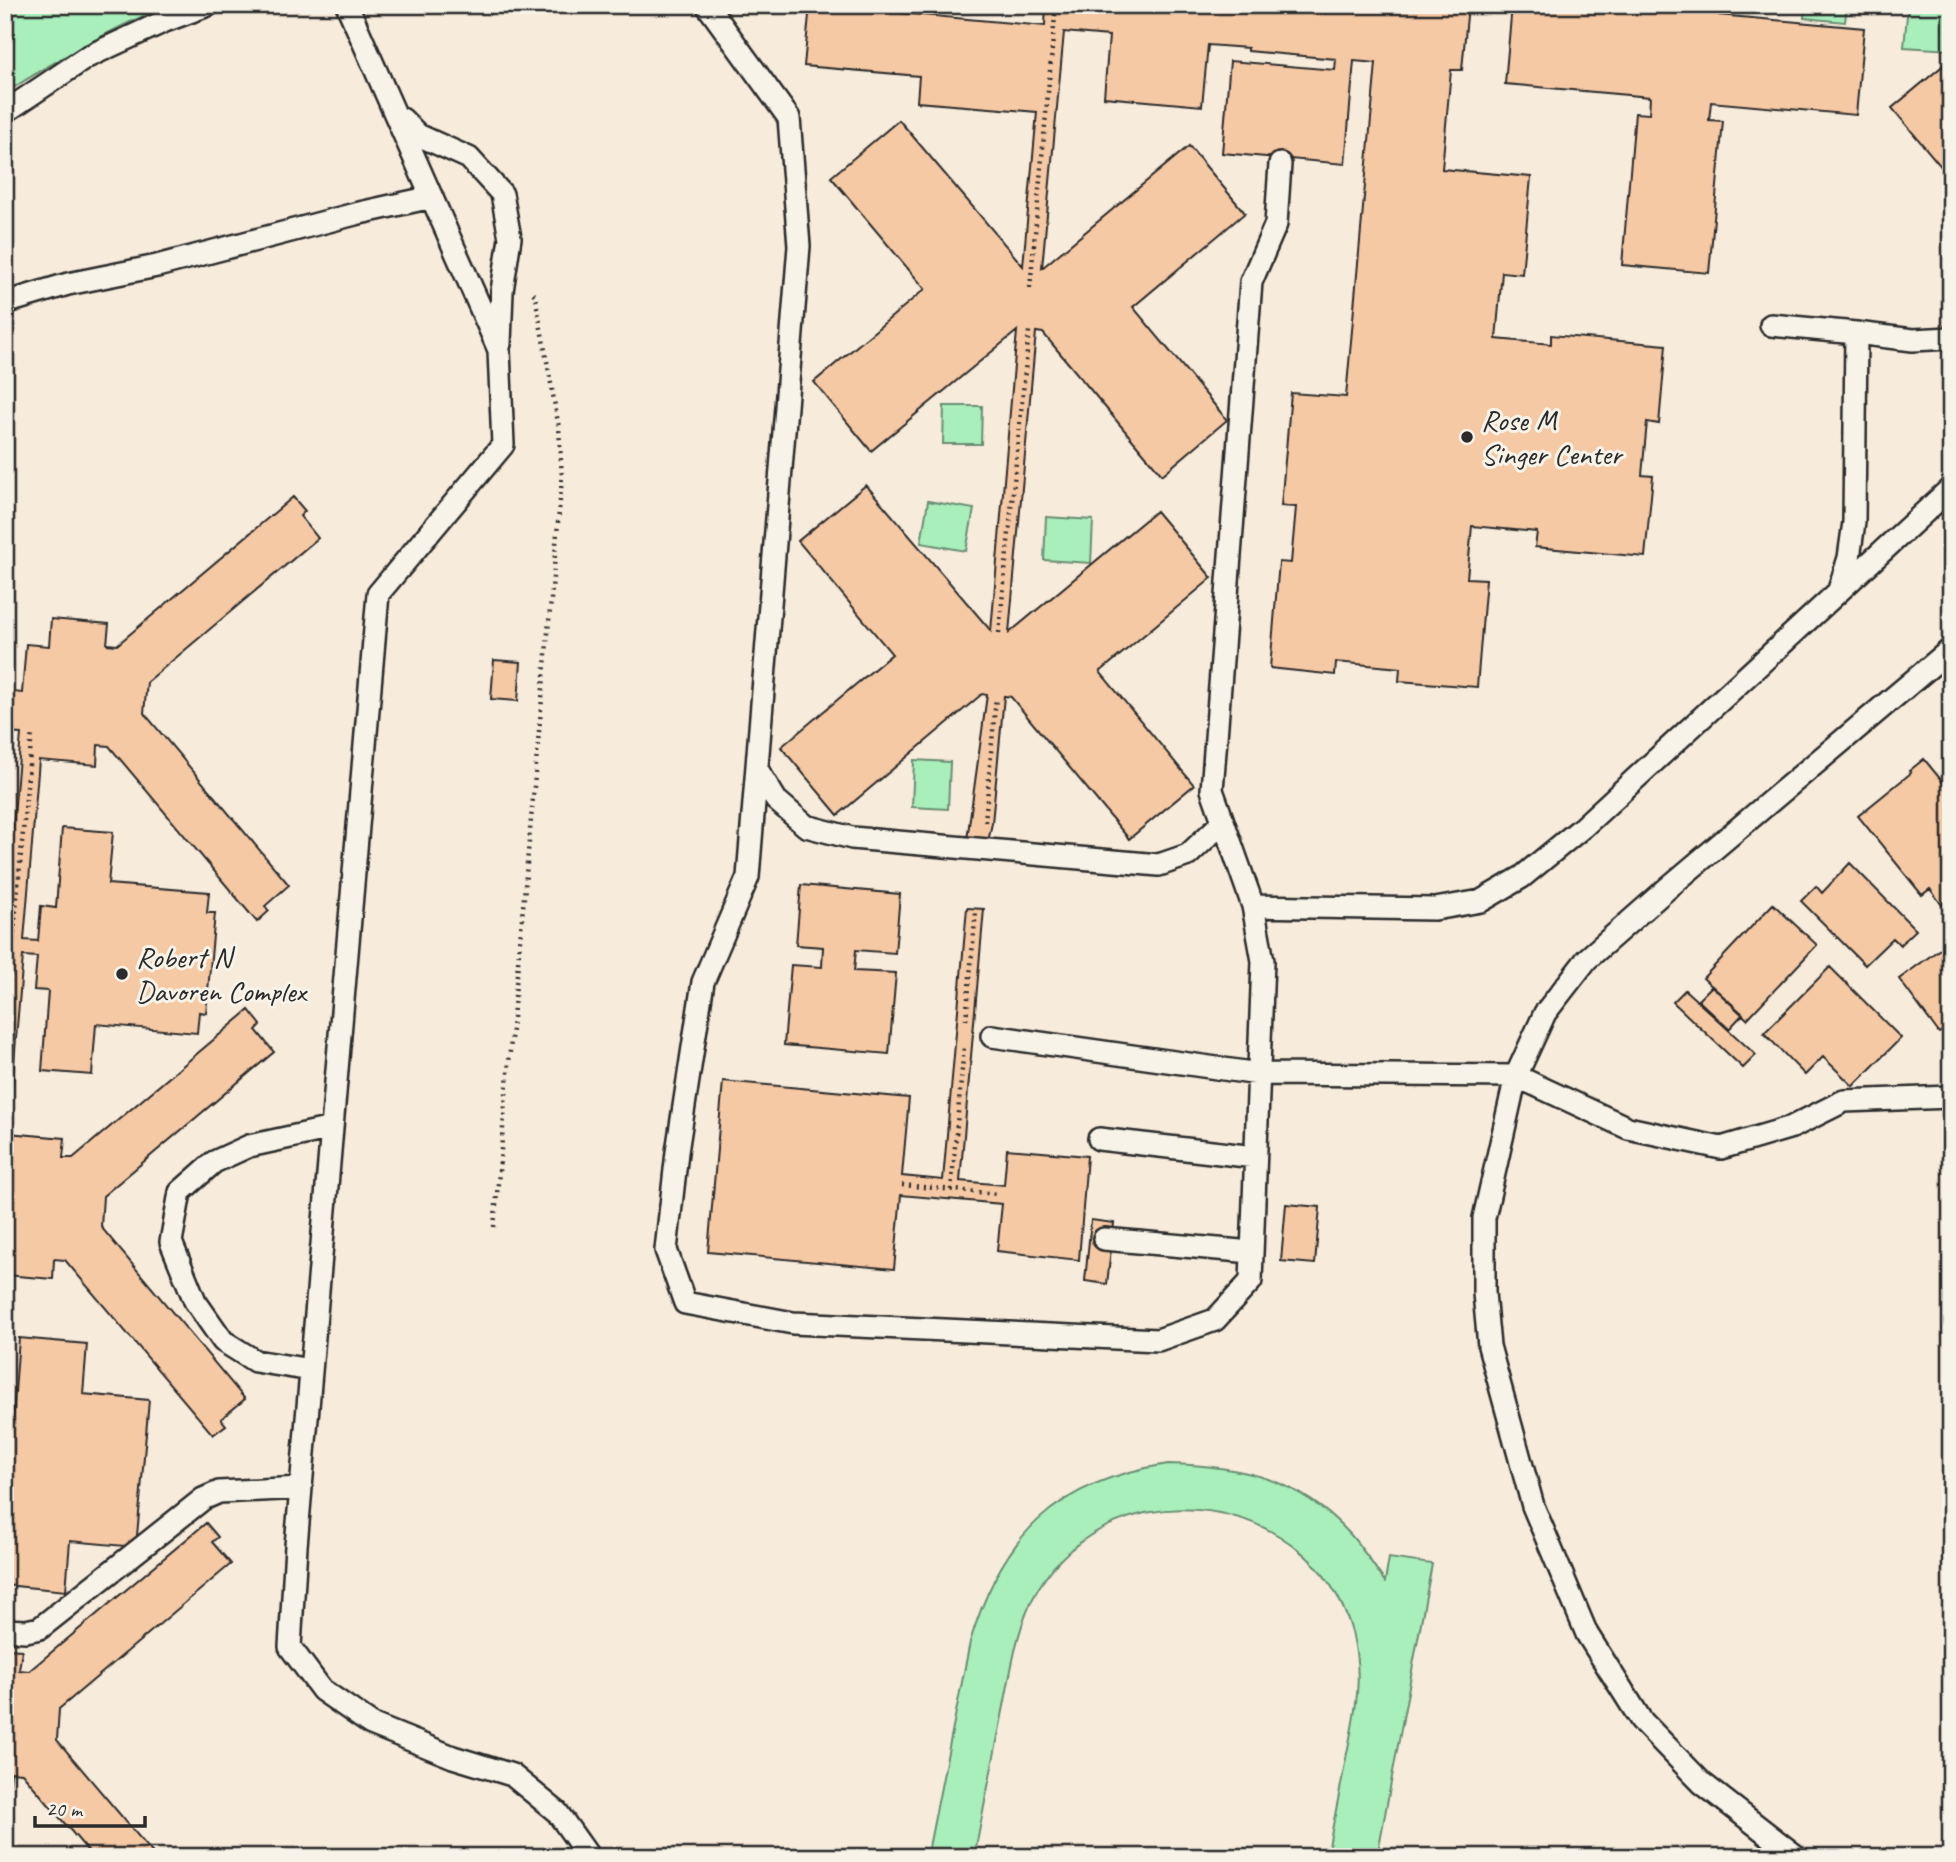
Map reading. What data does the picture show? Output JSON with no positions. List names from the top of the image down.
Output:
{
  "places": ["Rose M Singer Center", "Robert N Davoren Complex"],
  "scale_bar": "20 m"
}
